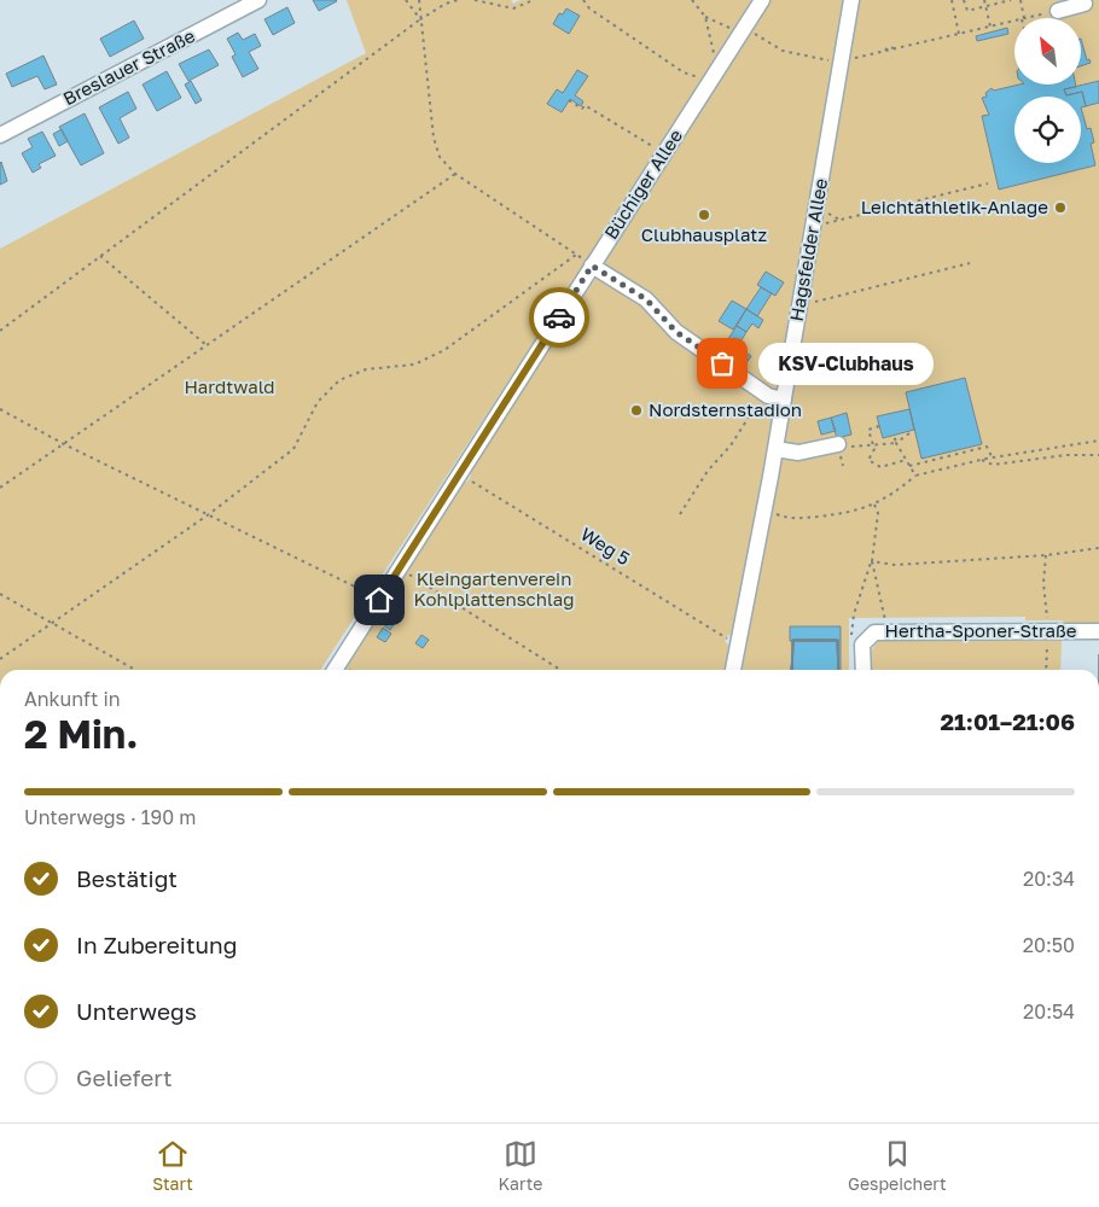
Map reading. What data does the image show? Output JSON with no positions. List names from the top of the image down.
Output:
{
  "streets": {
    "street": [
      "Breslauer Straße",
      "Büchiger Allee",
      "Hagsfelder Allee",
      "Hertha-Sponer-Straße"
    ],
    "path": ["Weg 5"]
  },
  "parks": ["Hardtwald", "Kleingartenverein Kohlplattenschlag"],
  "places": [
    "Leichtathletik-Anlage",
    "Clubhausplatz",
    "KSV-Clubhaus",
    "Nordsternstadion"
  ],
  "north": "top left",
  "page": {
    "bubble": "KSV-Clubhaus",
    "heading": ["2 Min.", "Ankunft in", "21:01–21:06"],
    "bar": "Unterwegs · 190 m",
    "list": [
      ["Bestätigt", "20:34"],
      ["In Zubereitung", "20:50"],
      ["Unterwegs", "20:54"],
      "Geliefert"
    ],
    "tabs": ["Start", "Karte", "Gespeichert"]
  }
}
